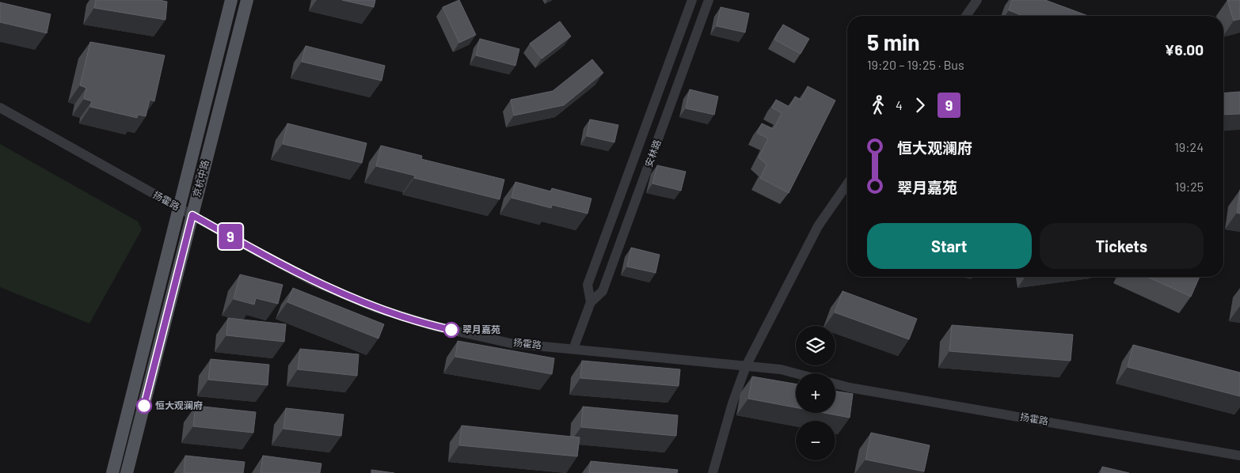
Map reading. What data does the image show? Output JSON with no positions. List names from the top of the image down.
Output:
{
  "streets": {
    "main road": ["京杭中路"],
    "street": ["安林路", "扬霍路"]
  },
  "crossings": [
    ["安林路", "扬霍路"],
    ["京杭中路", "扬霍路"]
  ],
  "places": ["翠月嘉苑", "恒大观澜府"],
  "lines": ["bus line 9"],
  "page": {
    "on_map": "9",
    "heading": ["5 min", "19:20 – 19:25 · Bus", "¥6.00"],
    "legs": ["4", "9"],
    "list": [
      {
        "name": "恒大观澜府",
        "value": "19:24"
      },
      {
        "name": "翠月嘉苑",
        "value": "19:25"
      }
    ],
    "buttons": ["Start", "Tickets"],
    "map_buttons": ["+", "−"]
  }
}
